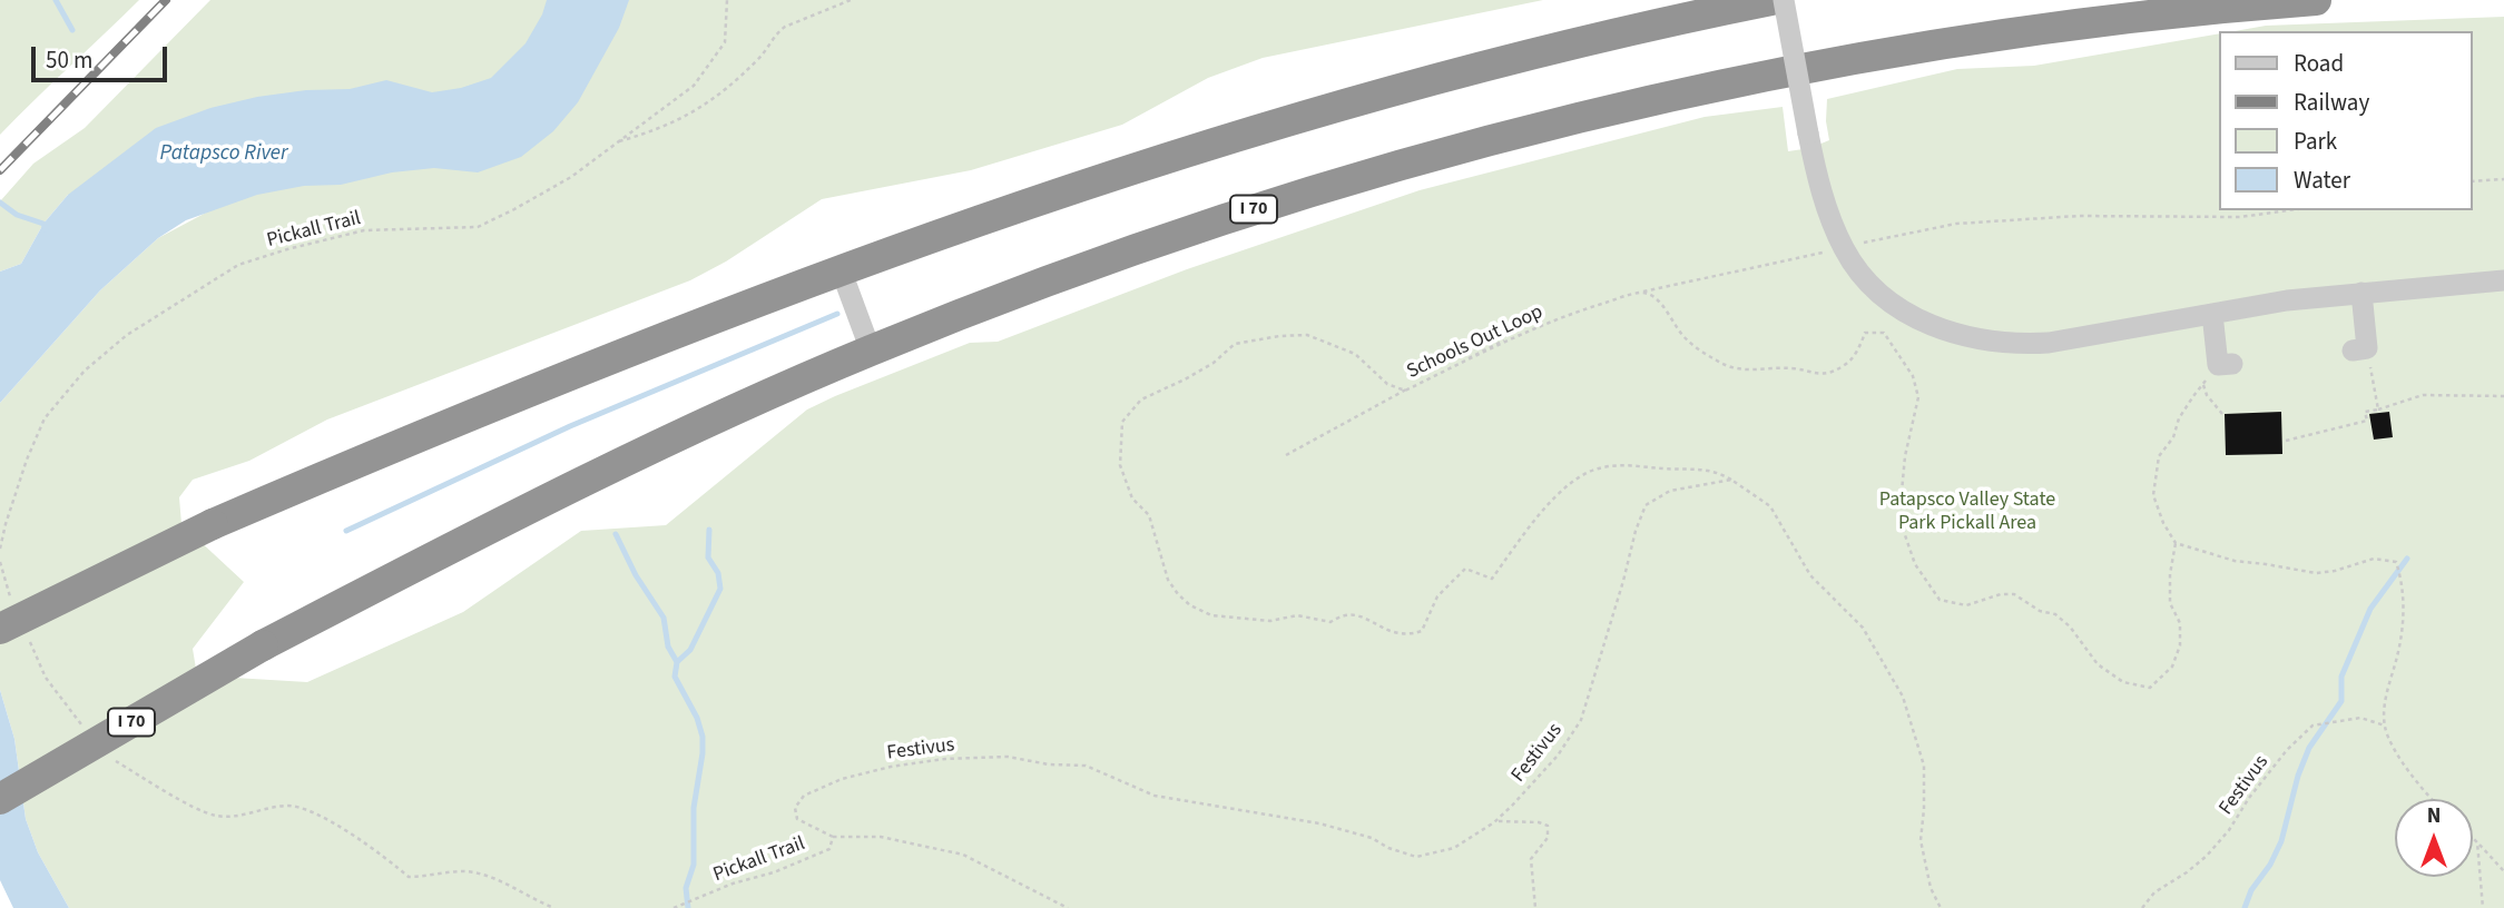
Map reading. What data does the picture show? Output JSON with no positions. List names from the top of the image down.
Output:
{
  "streets": {
    "highway": ["I 70"],
    "path": ["Pickall Trail", "Schools Out Loop", "Festivus"]
  },
  "crossings": [
    ["Pickall Trail", "Festivus"],
    ["Schools Out Loop", "Festivus"]
  ],
  "water": ["Patapsco River"],
  "parks": ["Patapsco Valley State Park Pickall Area"],
  "legend": [
    "Road",
    "Railway",
    "Park",
    "Water"
  ],
  "scale_bar": "50 m",
  "north": "top"
}
